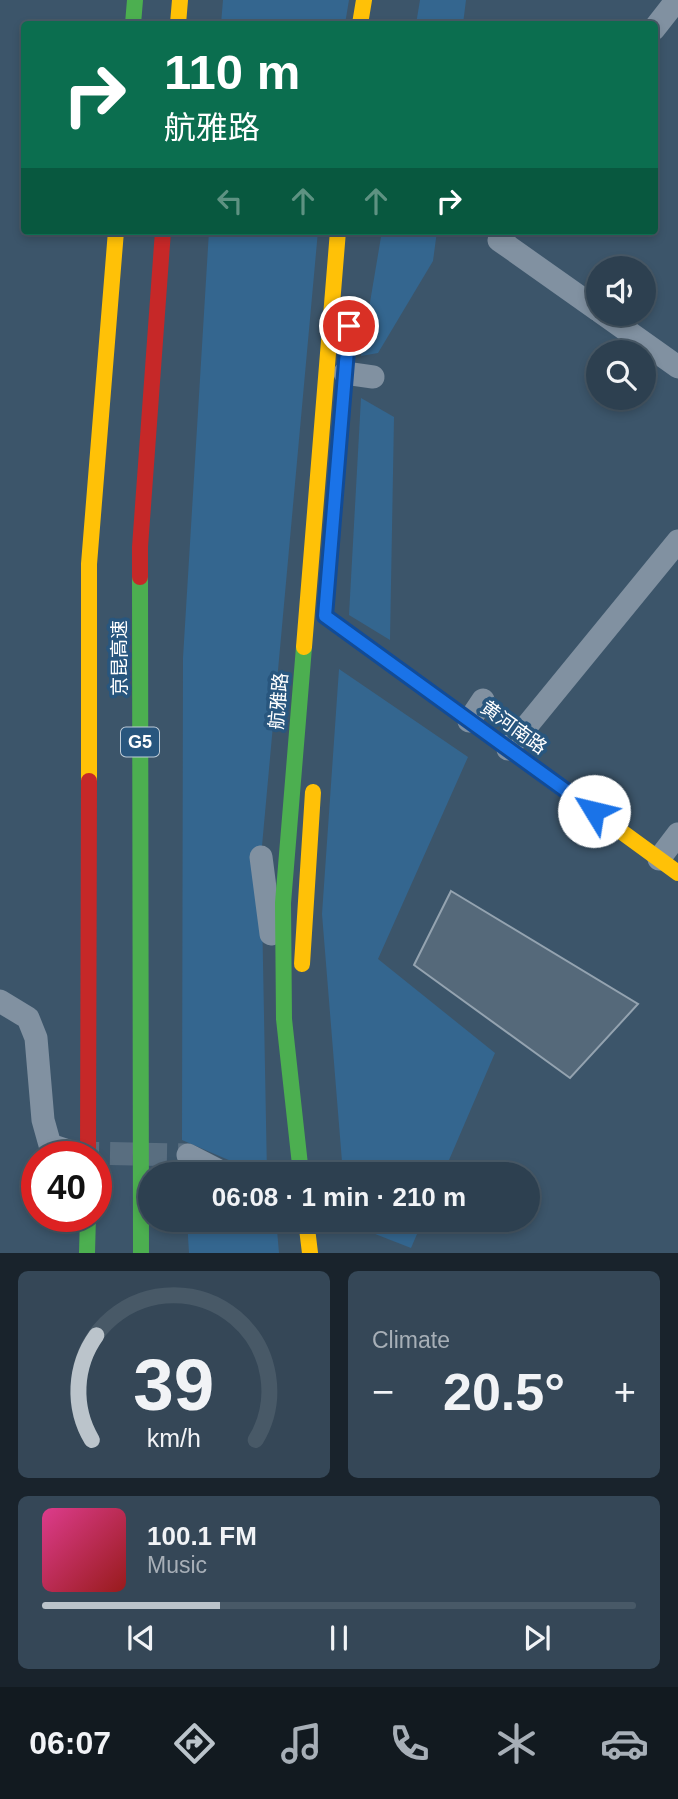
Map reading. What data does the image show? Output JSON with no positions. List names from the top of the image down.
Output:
{
  "streets": {
    "main road": [
      "京昆高速",
      "航雅路",
      "黄河南路",
      "G5"
    ]
  },
  "page": {
    "turn": ["110 m", "航雅路"],
    "limit": "40",
    "trip": "06:08 · 1 min · 210 m",
    "tile": "Climate",
    "heat": ["−", "20.5°", "+"],
    "song": ["100.1 FM", "Music"],
    "tabs": "06:07",
    "gauge": ["39", "km/h"]
  }
}
